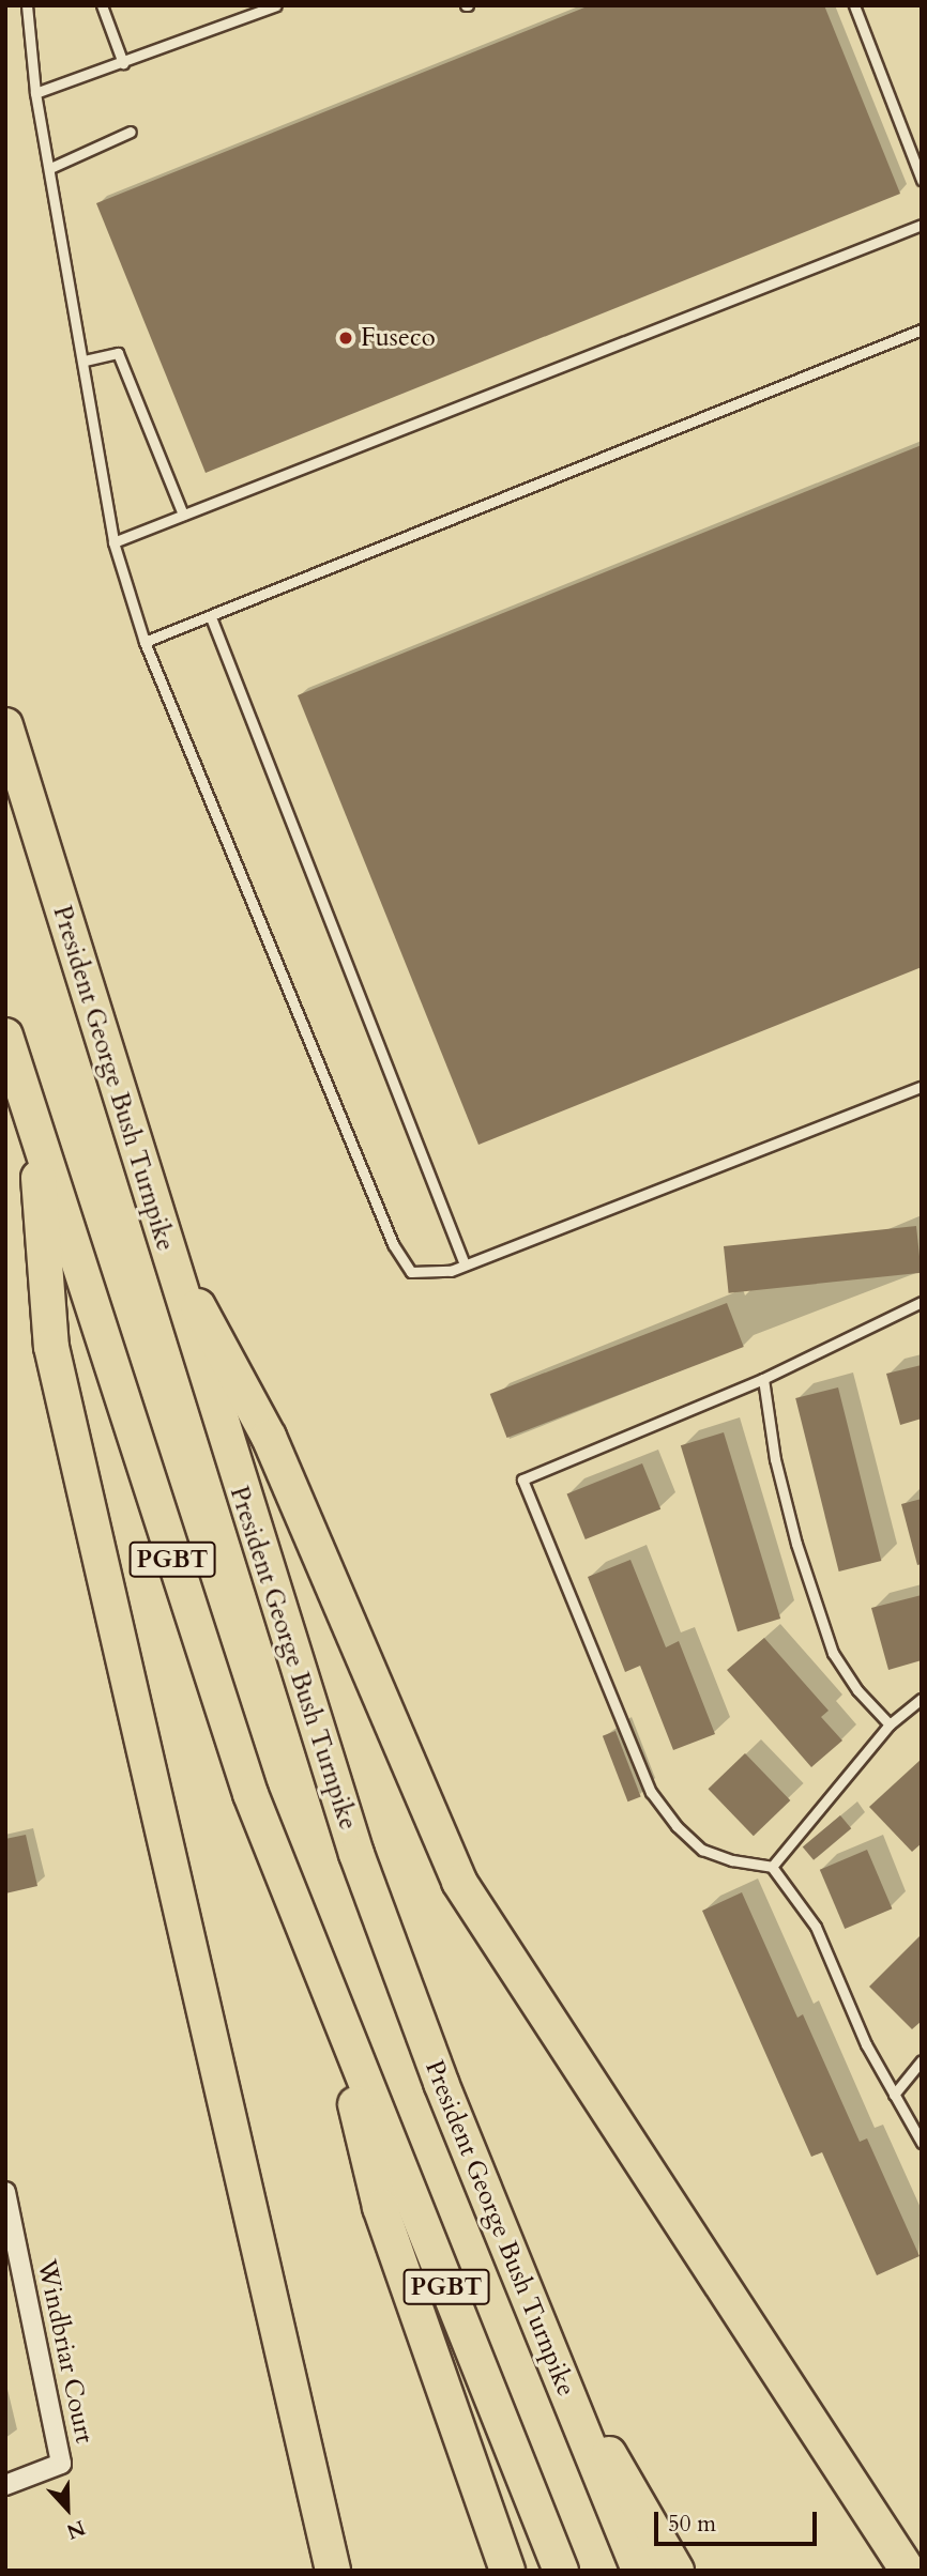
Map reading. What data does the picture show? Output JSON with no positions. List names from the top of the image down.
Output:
{
  "streets": {
    "highway": ["President George Bush Turnpike", "PGBT"],
    "street": ["Windbriar Court"]
  },
  "places": ["Fuseco"],
  "scale_bar": "50 m",
  "north": "bottom"
}
